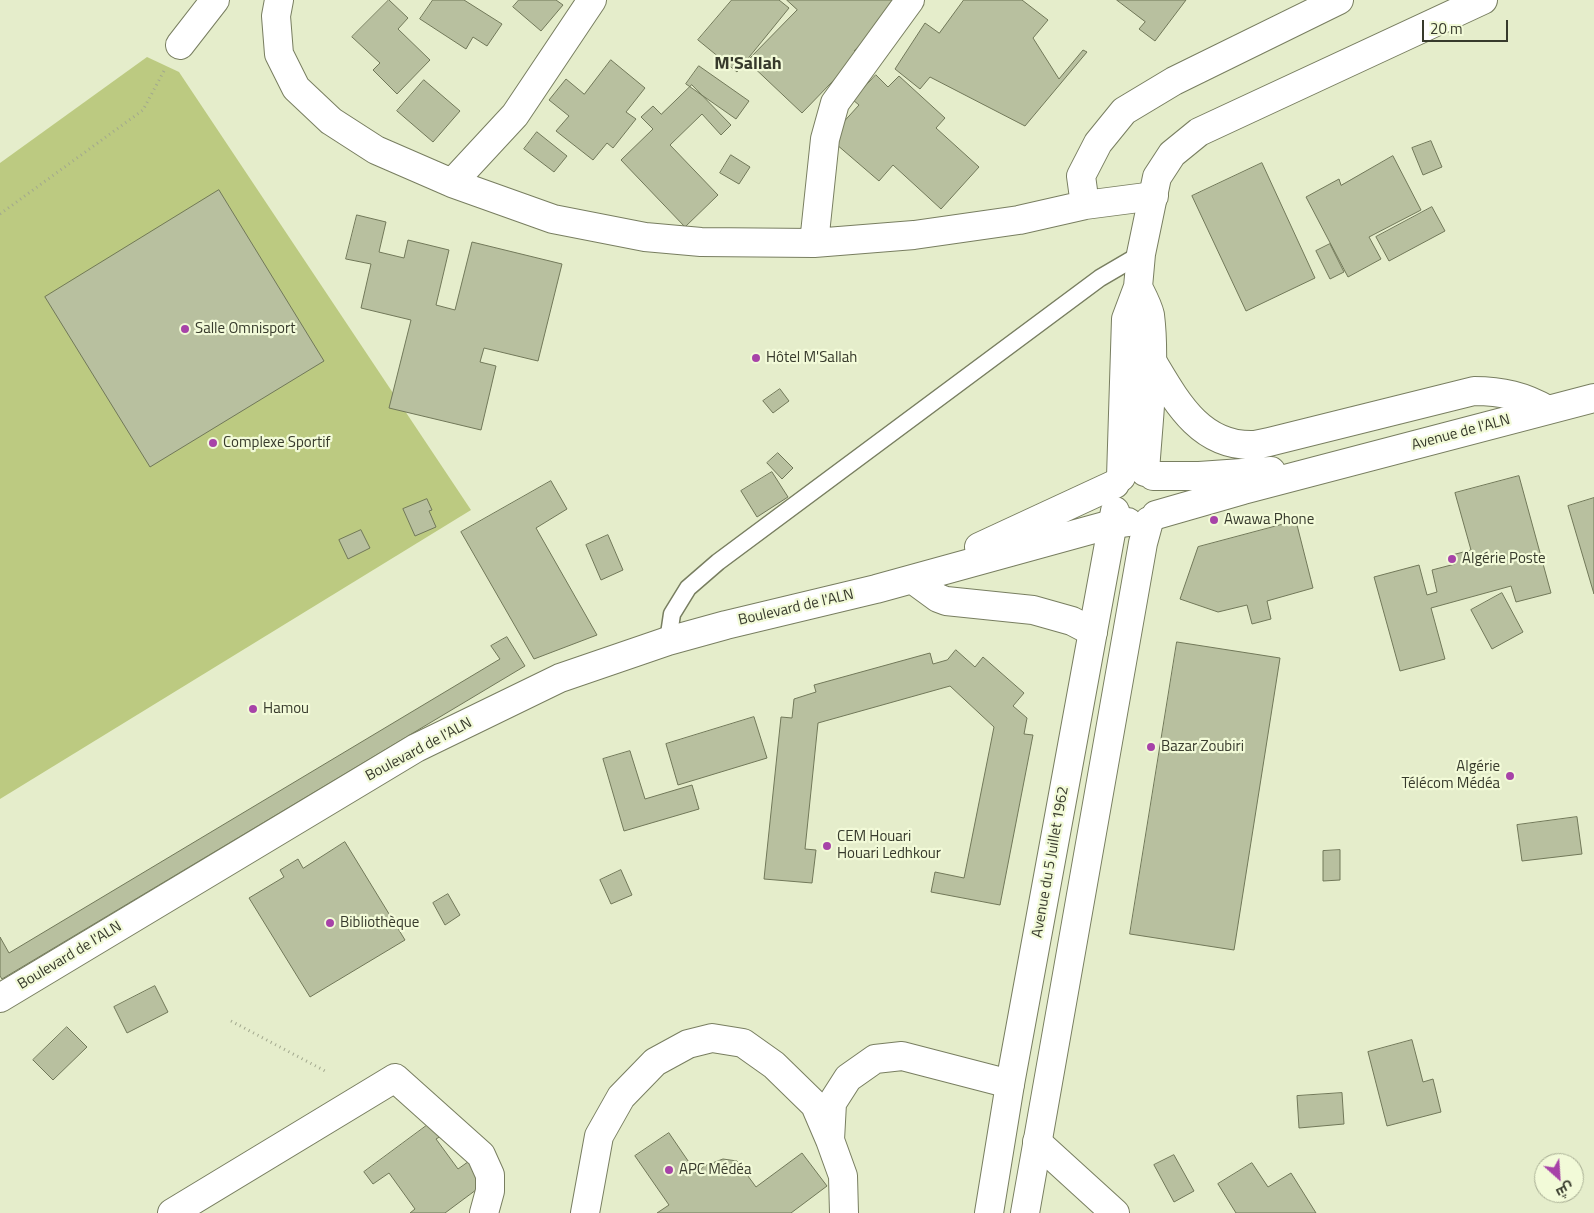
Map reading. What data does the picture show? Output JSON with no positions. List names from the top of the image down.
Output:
{
  "streets": {
    "main road": ["Avenue de l'ALN", "Boulevard de l'ALN", "Avenue du 5 Juillet 1962"]
  },
  "districts": ["M'Sallah"],
  "places": [
    "Salle Omnisport",
    "Hôtel M'Sallah",
    "Complexe Sportif",
    "Awawa Phone",
    "Algérie Poste",
    "Hamou",
    "Bazar Zoubiri",
    "Algérie Télécom Médéa",
    "CEM Houari Houari Ledhkour",
    "Bibliothèque",
    "APC Médéa"
  ],
  "scale_bar": "20 m",
  "north": "bottom right"
}
